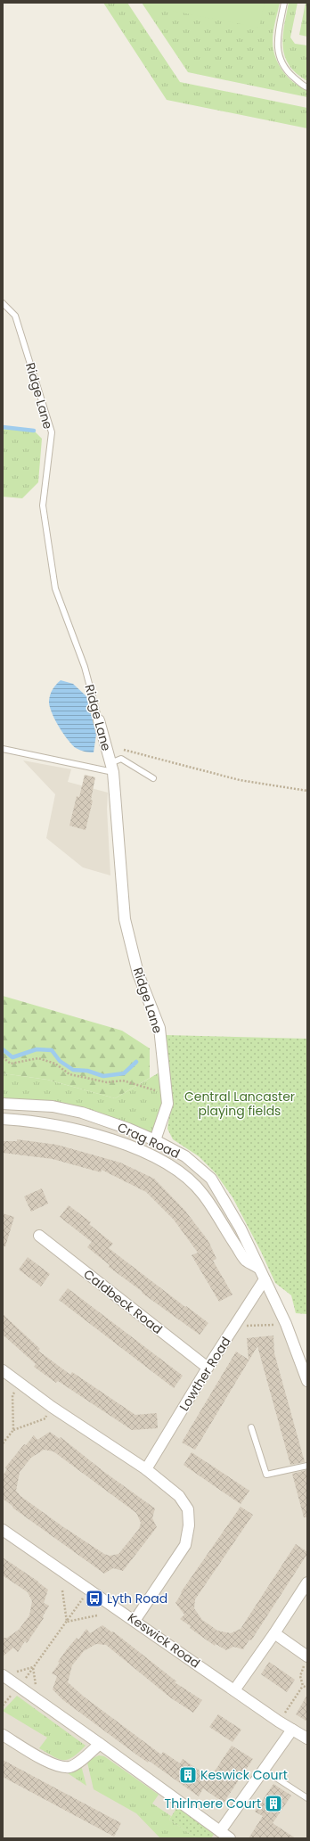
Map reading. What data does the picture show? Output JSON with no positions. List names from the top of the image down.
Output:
{
  "streets": {
    "street": [
      "Ridge Lane",
      "Crag Road",
      "Caldbeck Road",
      "Lowther Road",
      "Keswick Road"
    ]
  },
  "crossings": [
    ["Ridge Lane", "Crag Road"],
    ["Crag Road", "Lowther Road"],
    ["Caldbeck Road", "Lowther Road"]
  ],
  "parks": ["Central Lancaster playing fields"],
  "places": {
    "bus stop": ["Lyth Road"],
    "building": ["Keswick Court", "Thirlmere Court"]
  }
}
